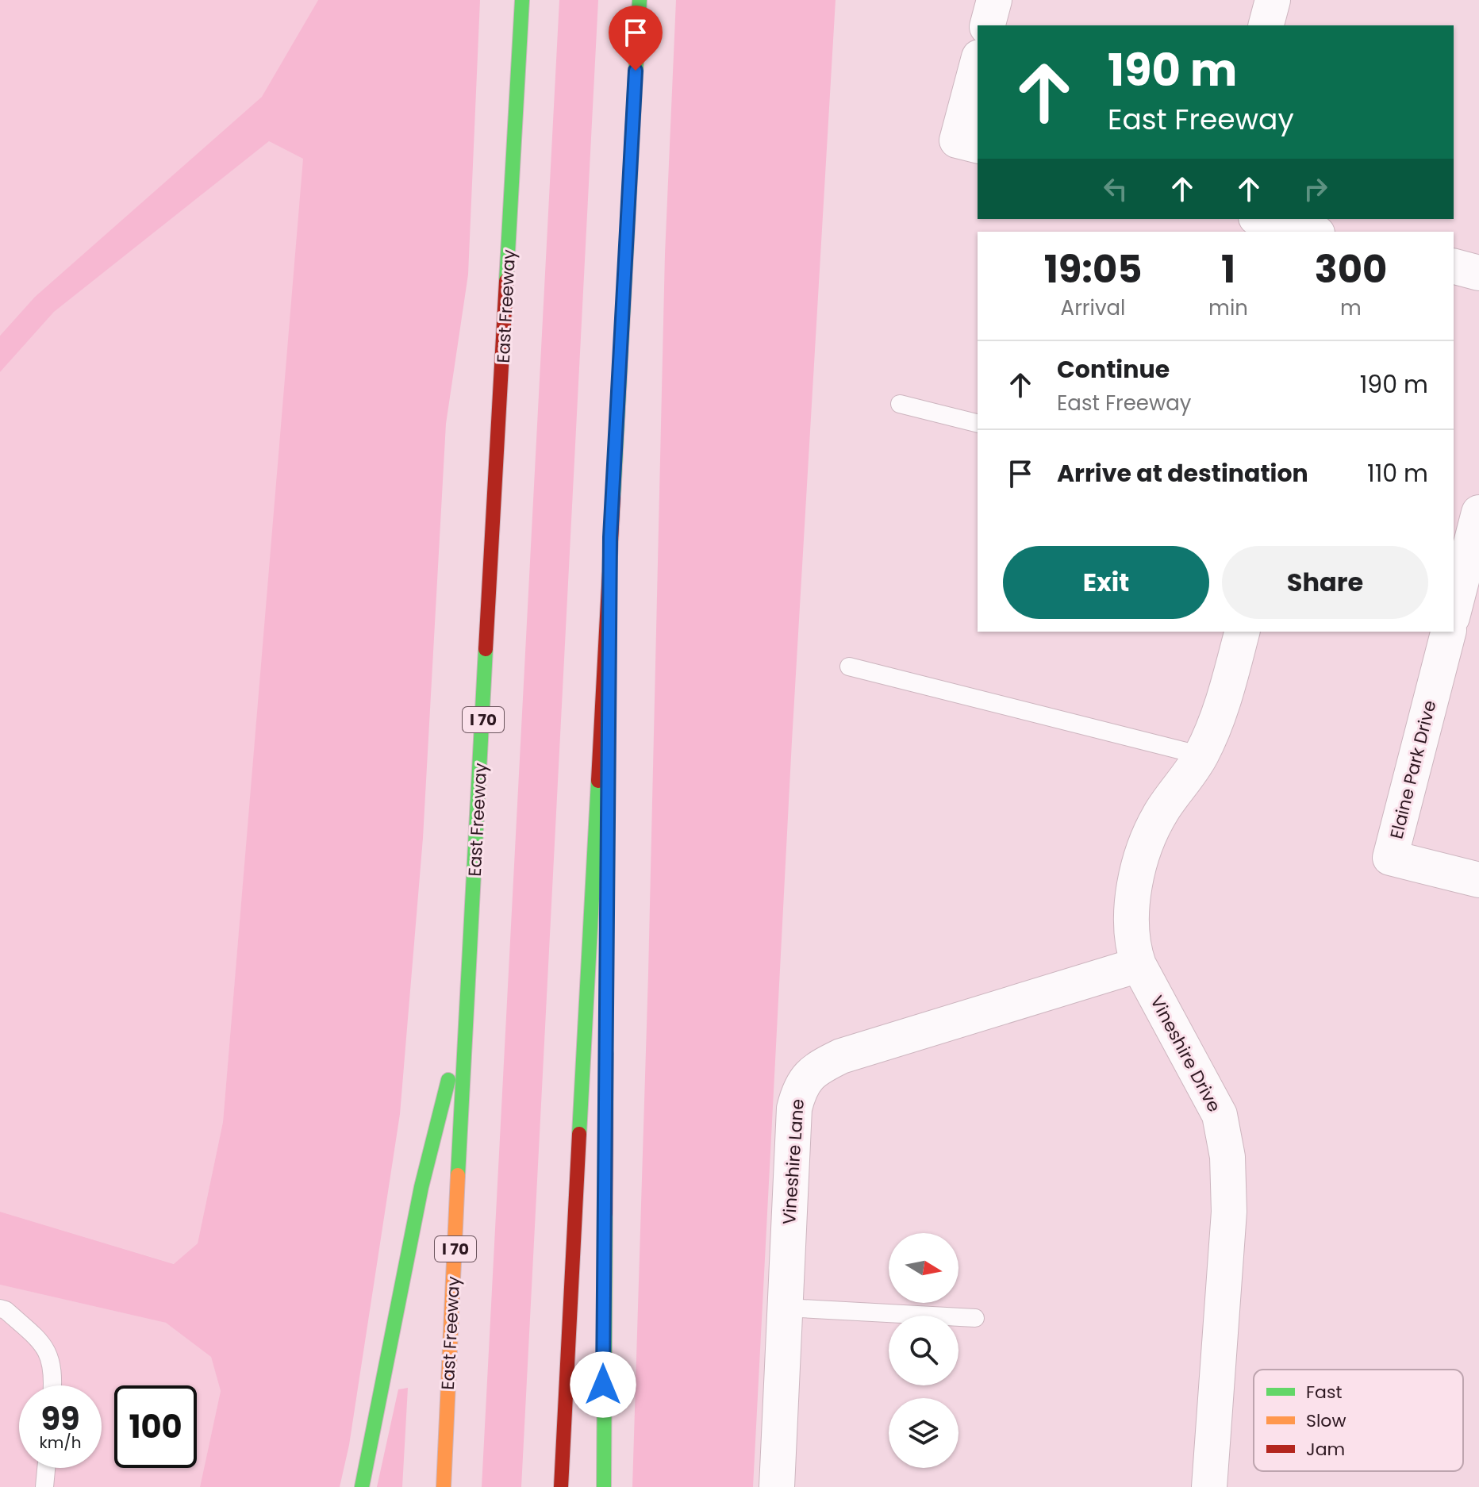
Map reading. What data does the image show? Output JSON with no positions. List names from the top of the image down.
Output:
{
  "streets": {
    "highway": ["East Freeway", "I 70"],
    "street": ["Elaine Park Drive", "Vineshire Drive", "Vineshire Lane"]
  },
  "crossings": [
    ["Vineshire Drive", "Vineshire Lane"]
  ],
  "legend": ["Fast", "Slow", "Jam"],
  "north": "right",
  "page": {
    "turn": ["190 m", "East Freeway"],
    "eta": [
      "19:05",
      "Arrival",
      "1",
      "min",
      "300",
      "m"
    ],
    "list": [
      {
        "name": "Continue",
        "note": "East Freeway",
        "value": "190 m"
      },
      {
        "name": "Arrive at destination",
        "value": "110 m"
      }
    ],
    "buttons": ["Exit", "Share"],
    "speed": "99 km/h",
    "limit": "100"
  }
}
